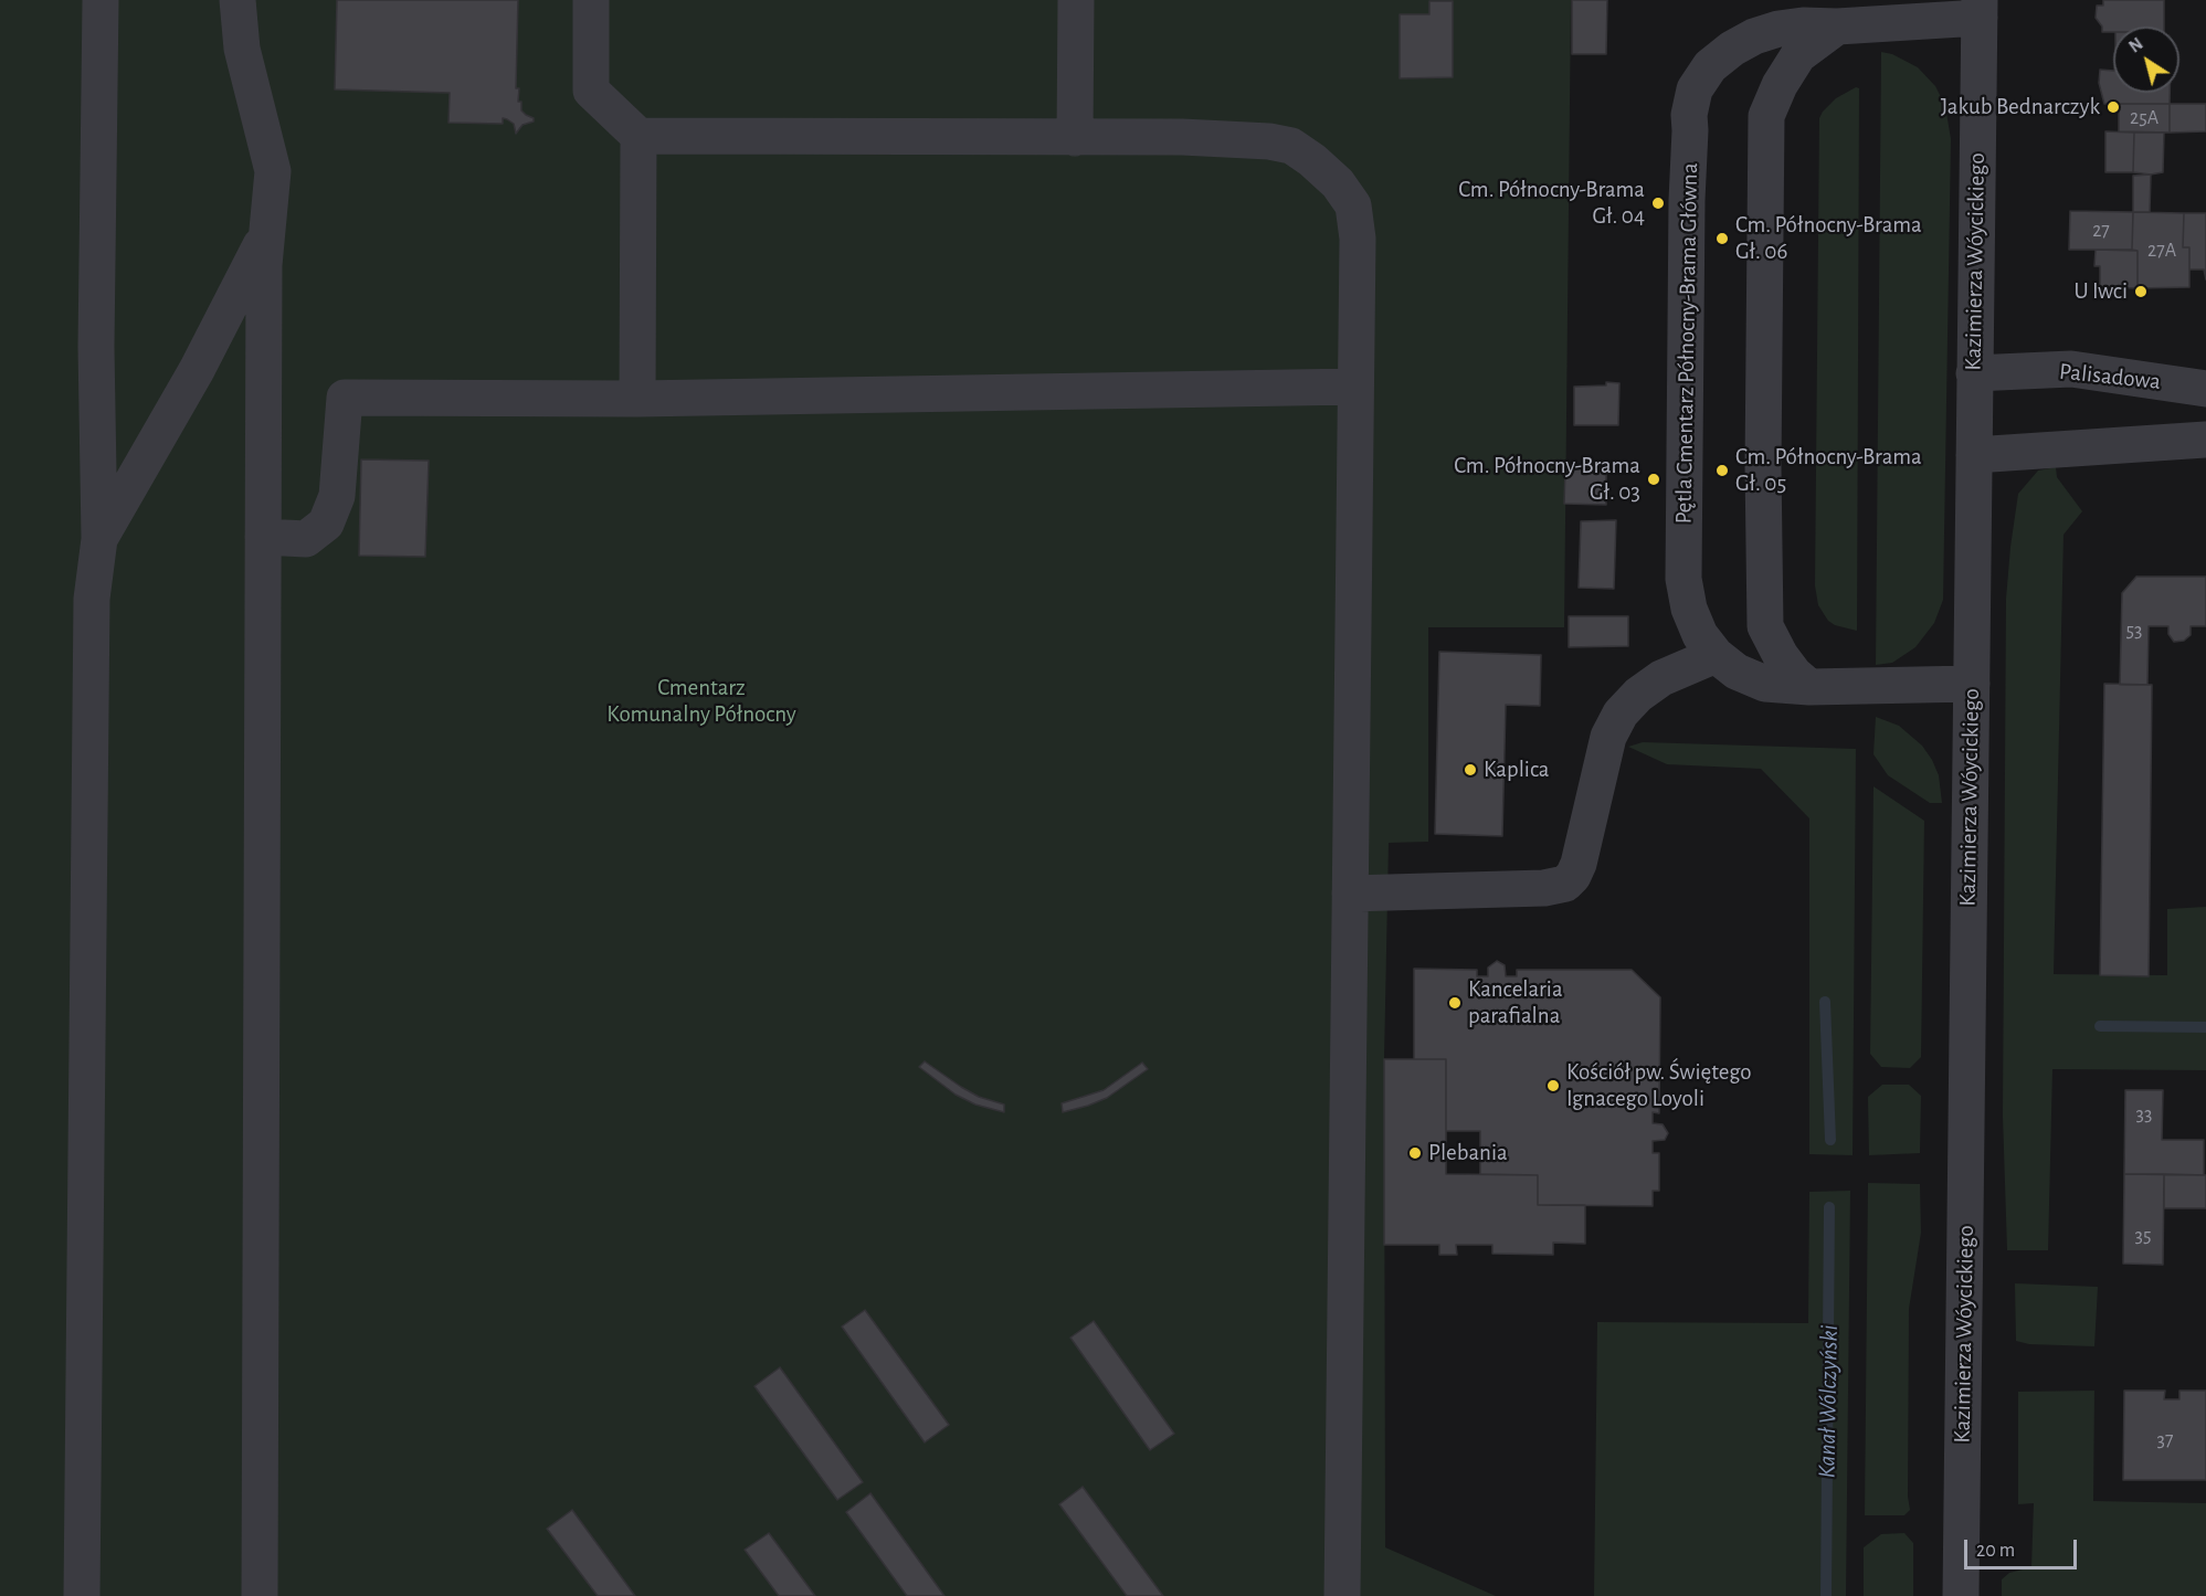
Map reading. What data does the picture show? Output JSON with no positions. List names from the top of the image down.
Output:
{
  "streets": {
    "street": ["Kazimierza Wóycickiego", "Pętla Cmentarz Północny-Brama Główna", "Palisadowa"]
  },
  "crossings": [
    ["Kazimierza Wóycickiego", "Pętla Cmentarz Północny-Brama Główna"],
    ["Kazimierza Wóycickiego", "Palisadowa"]
  ],
  "water": ["Kanał Wólczyński"],
  "parks": ["Cmentarz Komunalny Północny"],
  "places": [
    "Jakub Bednarczyk",
    "Cm. Północny-Brama Gł. 04",
    "Cm. Północny-Brama Gł. 06",
    "U Iwci",
    "Cm. Północny-Brama Gł. 05",
    "Cm. Północny-Brama Gł. 03",
    "Kaplica",
    "Kancelaria parafialna",
    "Kościół pw. Świętego Ignacego Loyoli",
    "Plebania"
  ],
  "house_numbers": [
    "25A",
    "27",
    "27A",
    "53",
    "33",
    "35",
    "37"
  ],
  "scale_bar": "20 m",
  "north": "top left"
}
